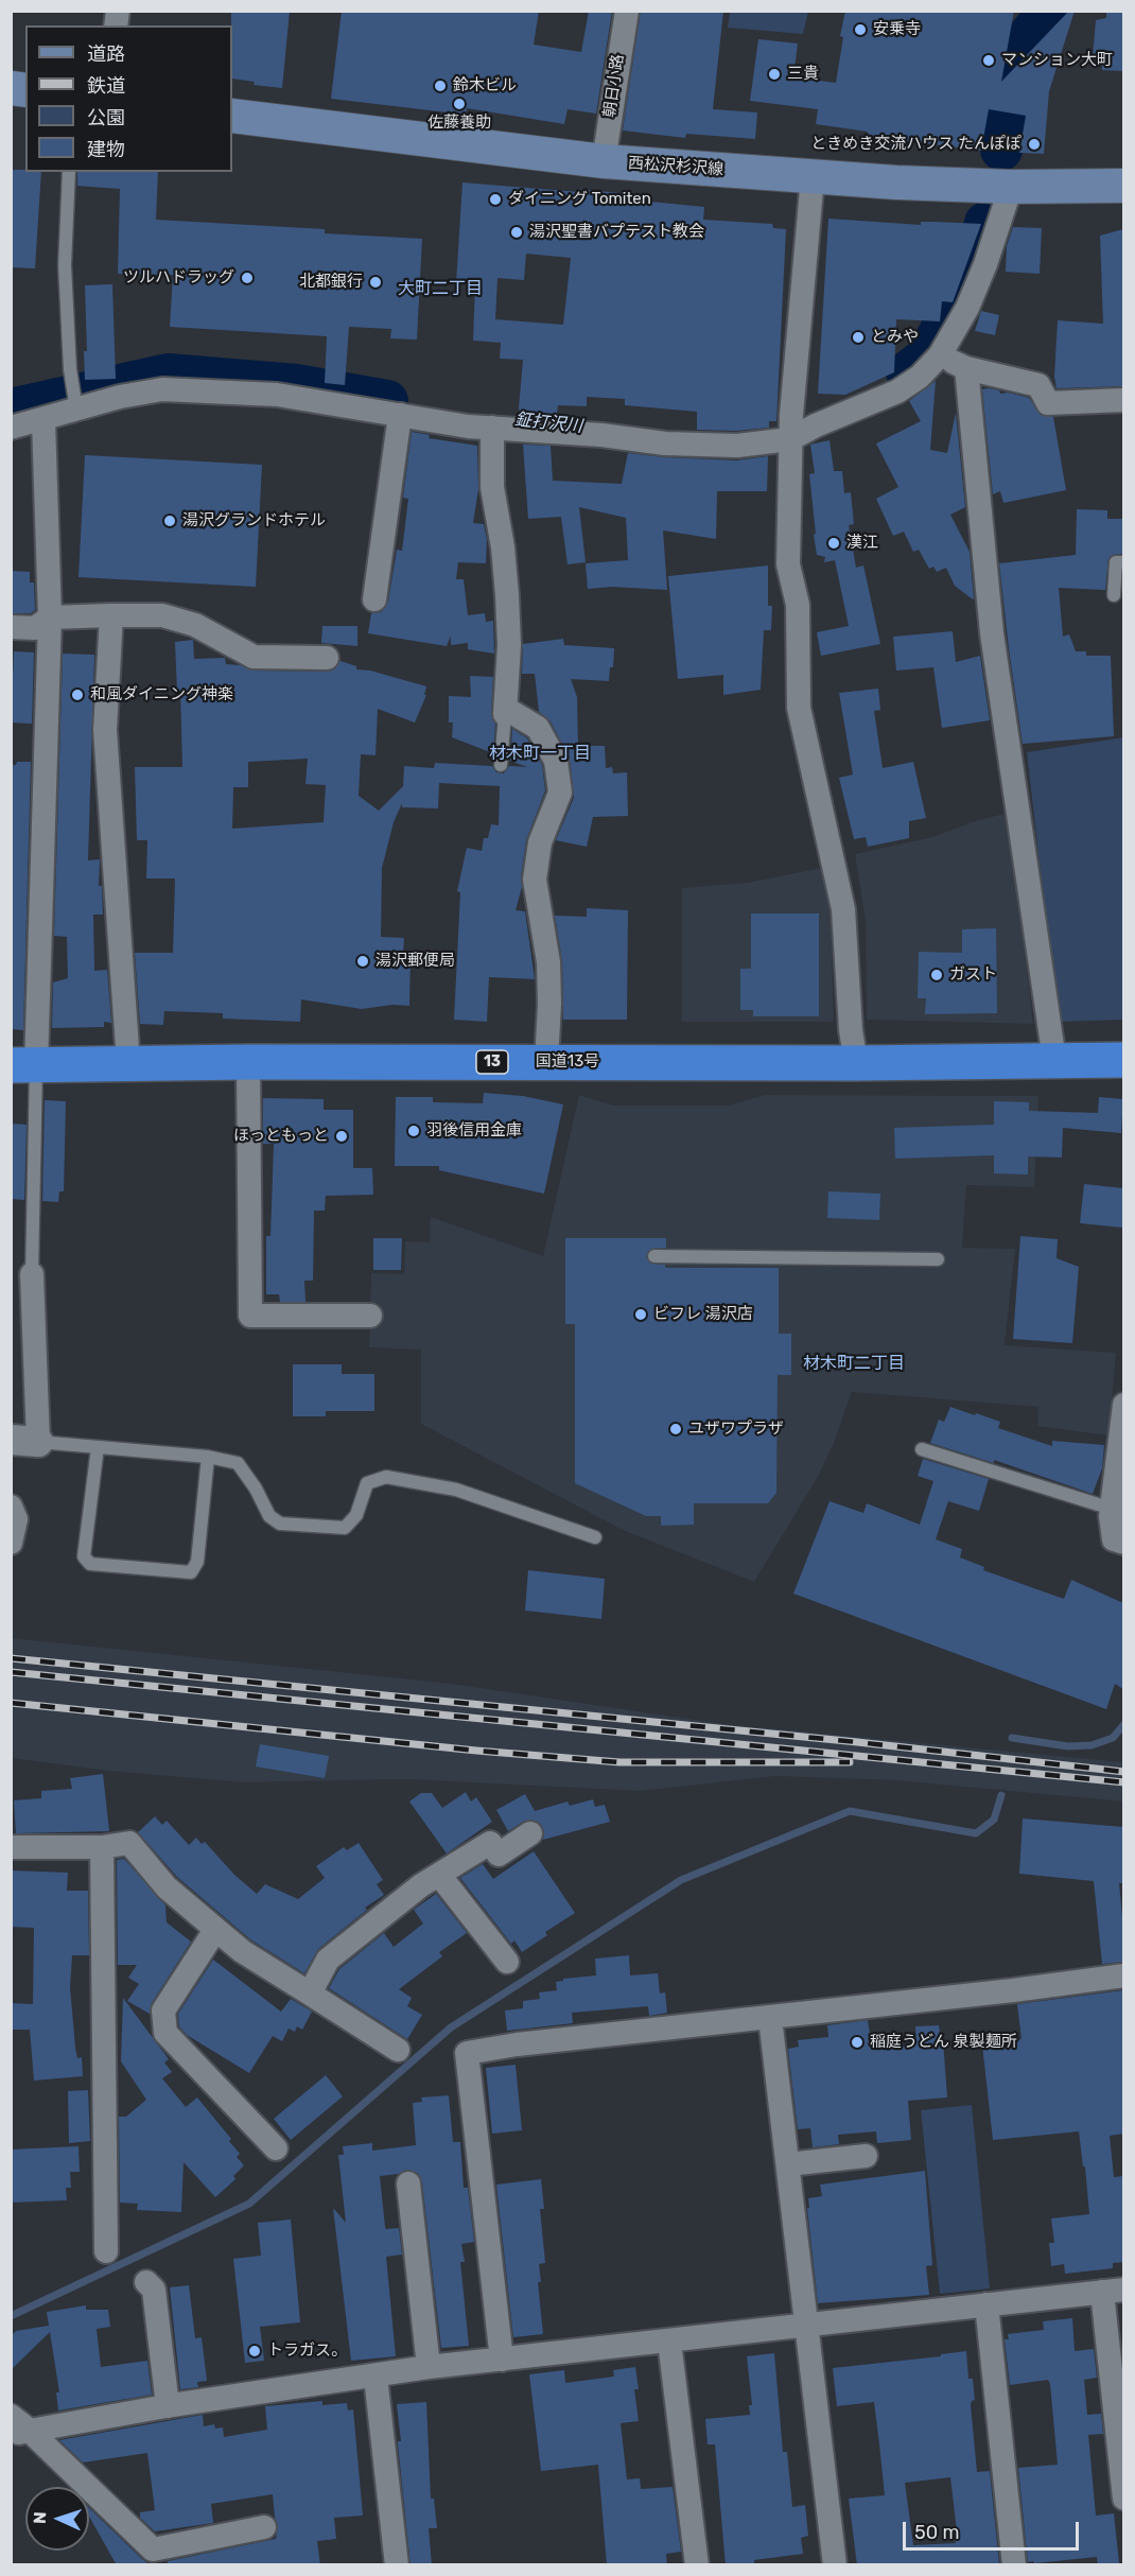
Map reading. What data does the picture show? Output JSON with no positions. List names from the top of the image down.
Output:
{
  "streets": {
    "highway": ["13", "国道13号"],
    "main road": ["西松沢杉沢線"],
    "street": ["朝日小路"]
  },
  "crossings": [
    ["朝日小路", "西松沢杉沢線"]
  ],
  "districts": ["大町二丁目", "材木町一丁目", "材木町二丁目"],
  "water": ["鉦打沢川"],
  "places": [
    "安乗寺",
    "マンション大町",
    "三貴",
    "鈴木ビル",
    "佐藤養助",
    "ときめき交流ハウス たんぽぽ",
    "ダイニング Tomiten",
    "湯沢聖書バプテスト教会",
    "ツルハドラッグ",
    "北都銀行",
    "とみや",
    "湯沢グランドホテル",
    "漢江",
    "和風ダイニング神楽",
    "湯沢郵便局",
    "ガスト",
    "羽後信用金庫",
    "ほっともっと",
    "ビフレ 湯沢店",
    "ユザワプラザ",
    "稲庭うどん 泉製麺所",
    "トラガス。"
  ],
  "legend": [
    "道路",
    "鉄道",
    "公園",
    "建物"
  ],
  "scale_bar": "50 m",
  "north": "left"
}
